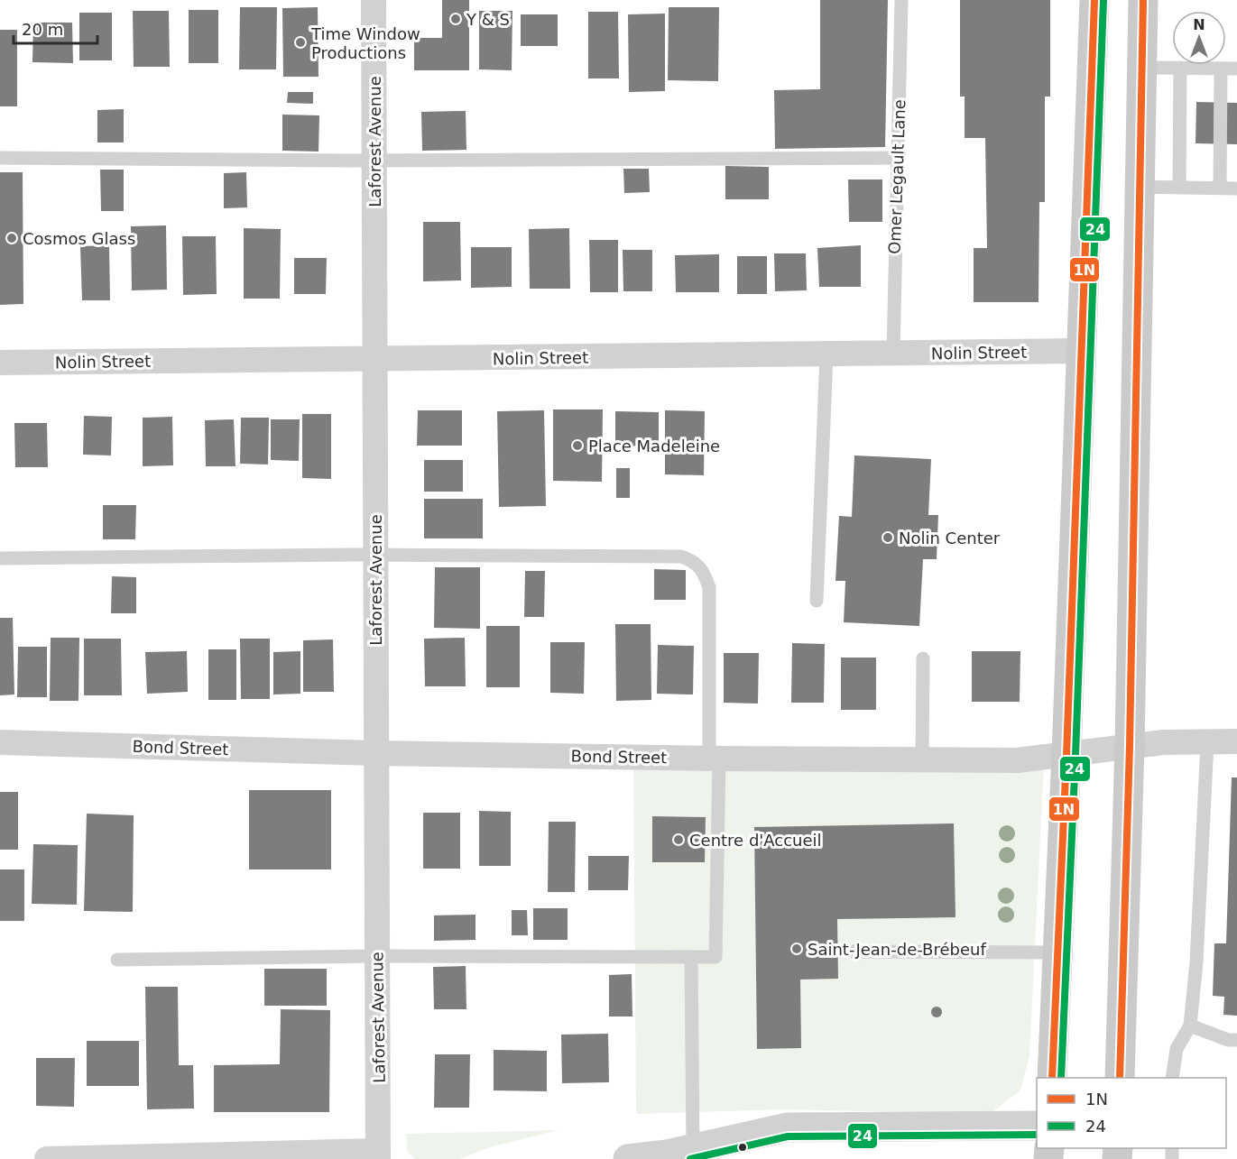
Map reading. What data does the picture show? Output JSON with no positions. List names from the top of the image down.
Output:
{
  "streets": {
    "street": ["Laforest Avenue", "Nolin Street", "Bond Street"],
    "lane": ["Omer Legault Lane"]
  },
  "crossings": [
    ["Laforest Avenue", "Nolin Street"],
    ["Laforest Avenue", "Bond Street"],
    ["Omer Legault Lane", "Nolin Street"]
  ],
  "places": [
    "Y & S",
    "Time Window Productions",
    "Cosmos Glass",
    "Place Madeleine",
    "Nolin Center",
    "Centre d'Accueil",
    "Saint-Jean-de-Brébeuf"
  ],
  "lines": ["transit line 1N", "transit line 24"],
  "legend": ["1N", "24"],
  "scale_bar": "20 m",
  "north": "top"
}
